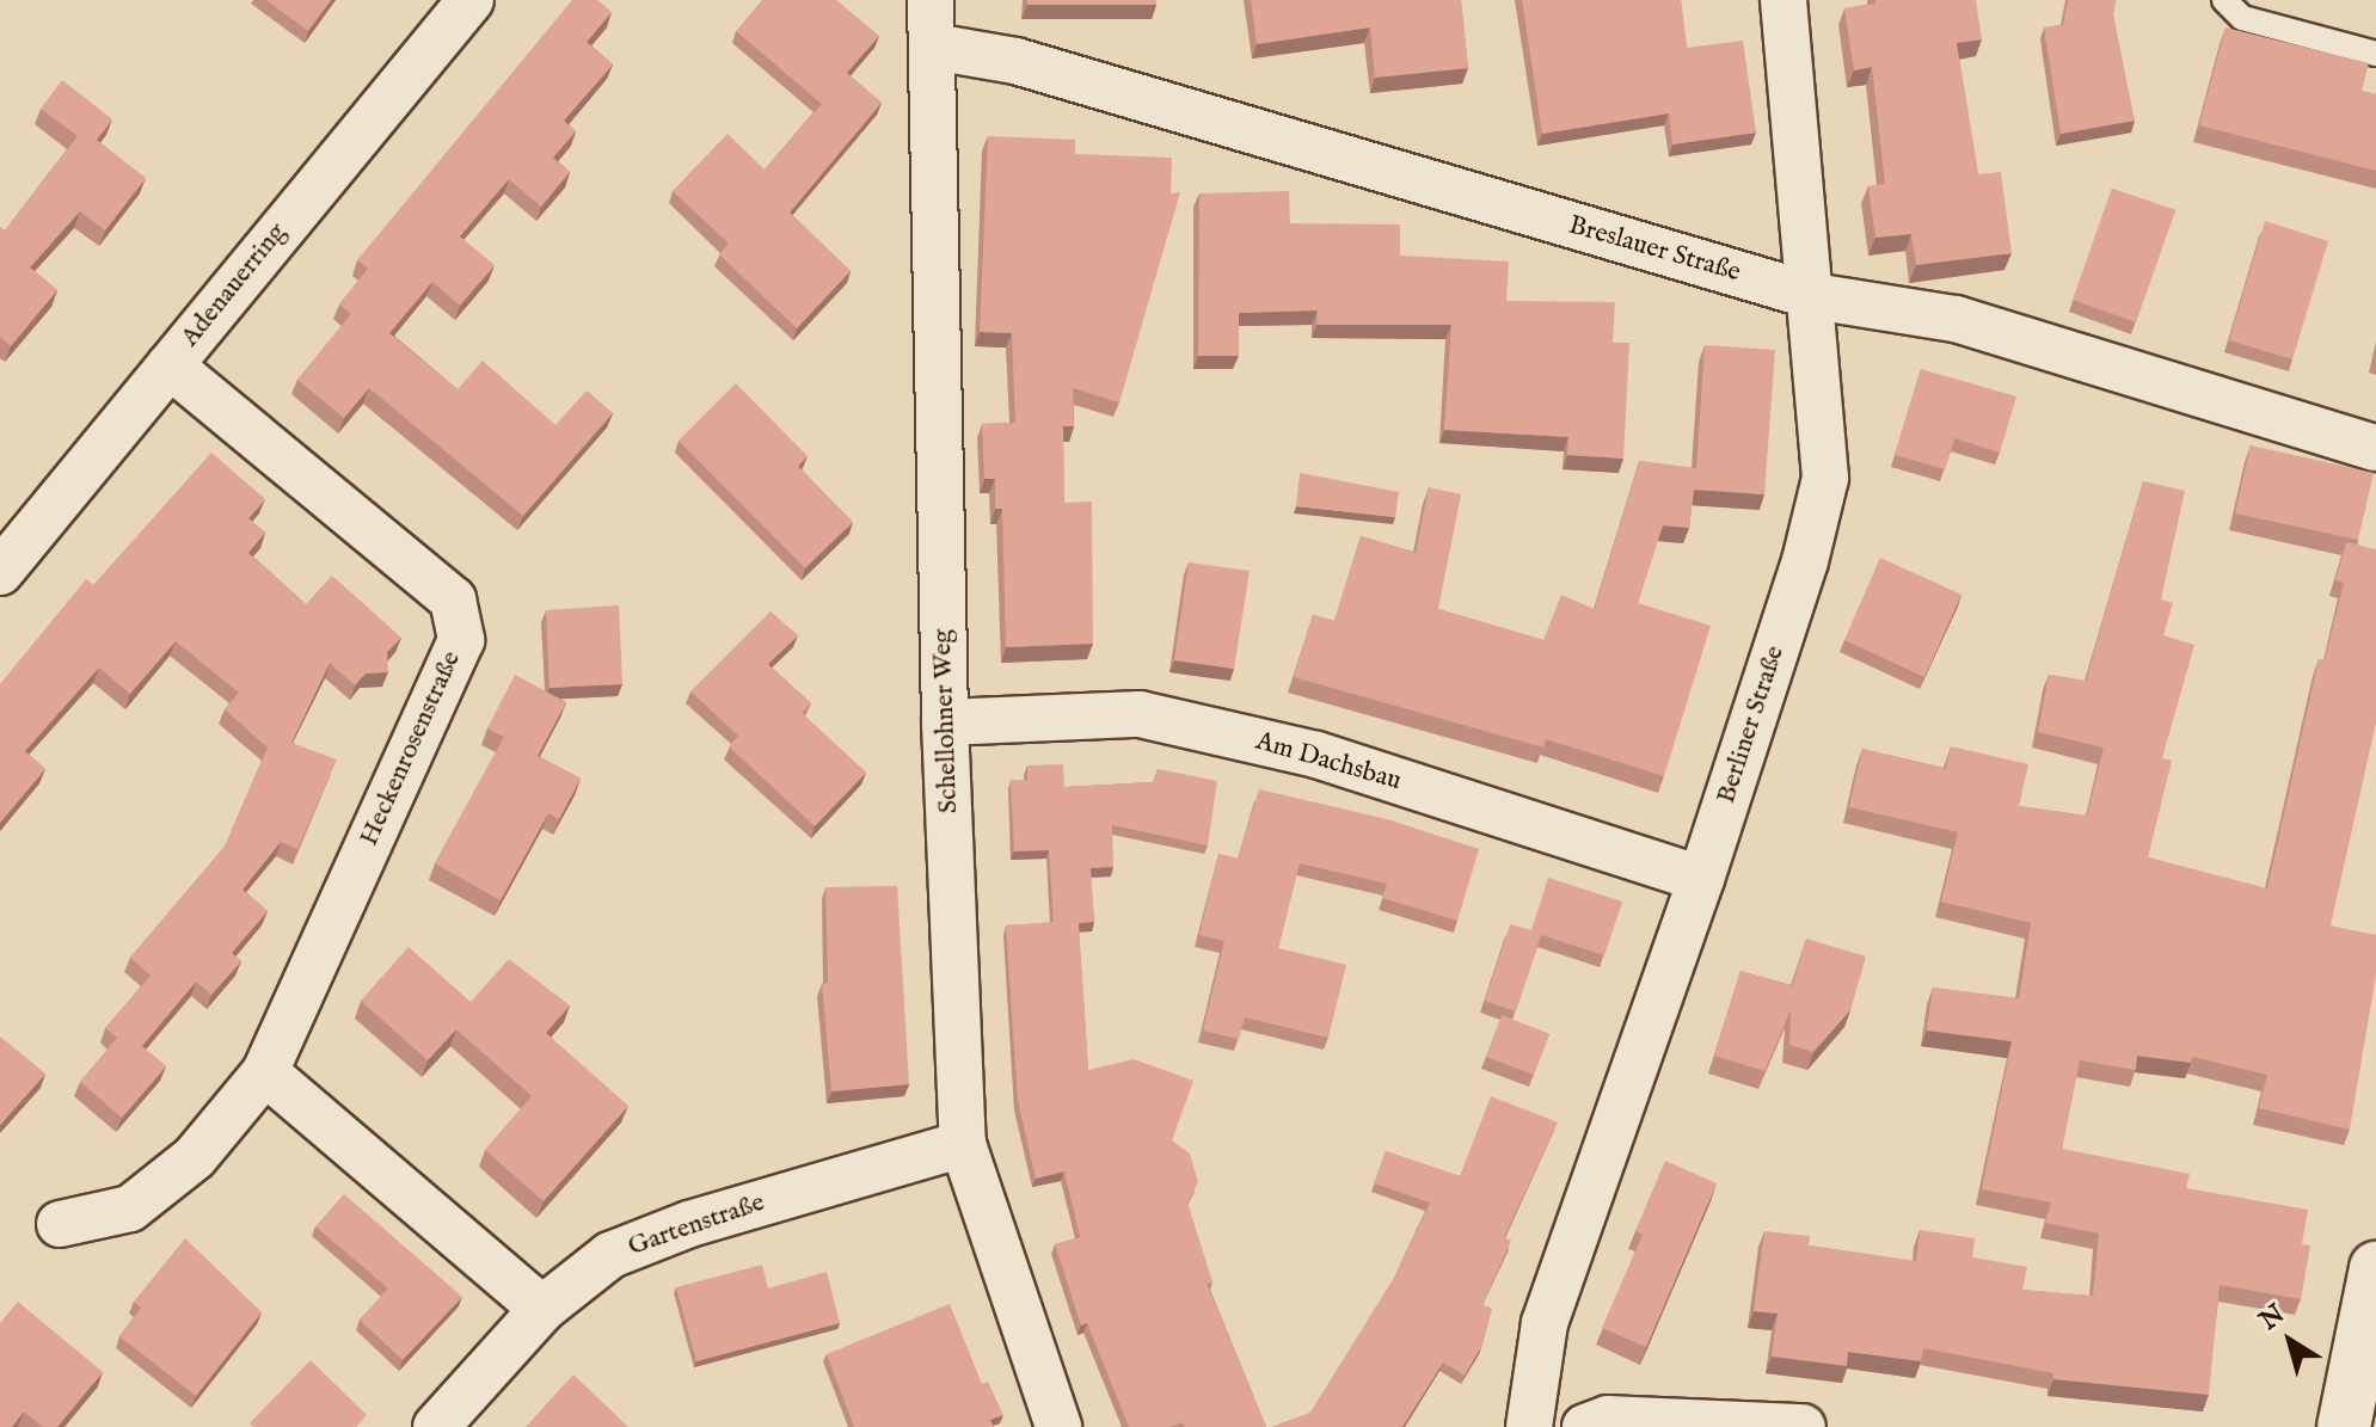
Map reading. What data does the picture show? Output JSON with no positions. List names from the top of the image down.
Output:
{
  "streets": {
    "street": [
      "Breslauer Straße",
      "Adenauerring",
      "Schellohner Weg",
      "Berliner Straße",
      "Heckenrosenstraße",
      "Am Dachsbau",
      "Gartenstraße"
    ]
  },
  "crossings": [
    ["Breslauer Straße", "Schellohner Weg"],
    ["Breslauer Straße", "Berliner Straße"],
    ["Adenauerring", "Heckenrosenstraße"],
    ["Schellohner Weg", "Am Dachsbau"],
    ["Schellohner Weg", "Gartenstraße"],
    ["Berliner Straße", "Am Dachsbau"]
  ],
  "north": "top left"
}
